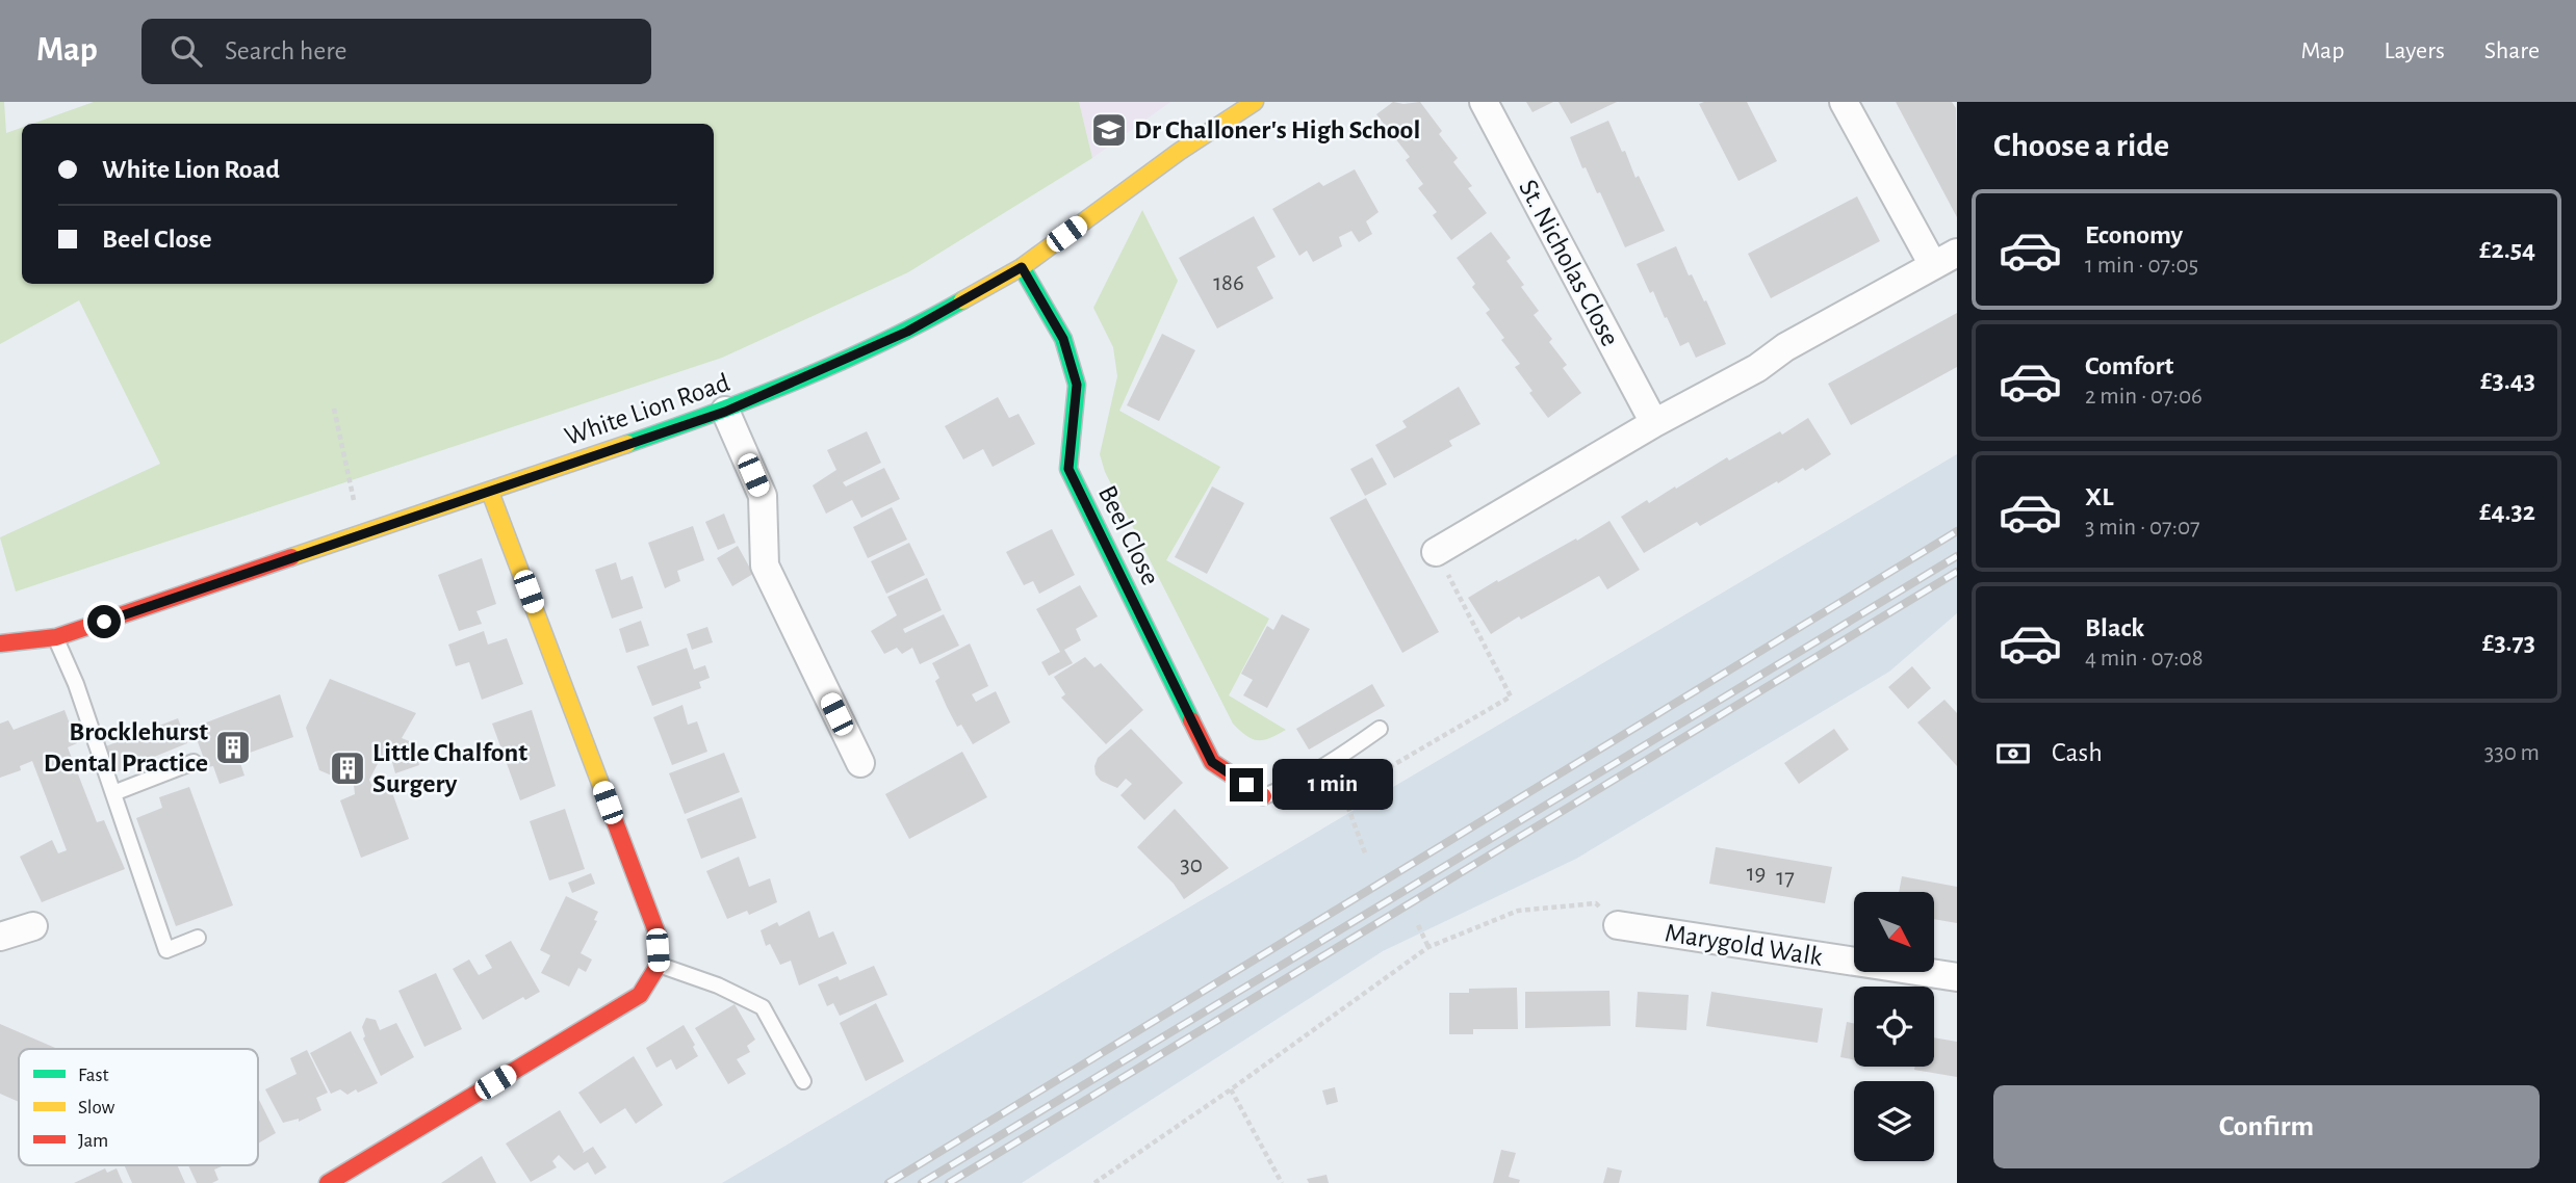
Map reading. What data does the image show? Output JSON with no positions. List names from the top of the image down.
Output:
{
  "streets": {
    "street": [
      "St. Nicholas Close",
      "White Lion Road",
      "Beel Close",
      "Marygold Walk"
    ]
  },
  "crossings": [
    ["White Lion Road", "Beel Close"]
  ],
  "places": {
    "school or university": ["Dr Challoner's High School"],
    "building": ["Brocklehurst Dental Practice", "Little Chalfont Surgery"]
  },
  "house_numbers": [
    "186",
    "30",
    "19",
    "17"
  ],
  "legend": ["Fast", "Slow", "Jam"],
  "north": "bottom right",
  "page": {
    "header": "Map",
    "search": "Search here",
    "nav": ["Map", "Layers", "Share"],
    "heading": "Choose a ride",
    "banner": ["White Lion Road", "Beel Close"],
    "list": [
      {
        "name": "Economy",
        "note": "1 min · 07:05",
        "value": "£2.54"
      },
      {
        "name": "Comfort",
        "note": "2 min · 07:06",
        "value": "£3.43"
      },
      {
        "name": "XL",
        "note": "3 min · 07:07",
        "value": "£4.32"
      },
      {
        "name": "Black",
        "note": "4 min · 07:08",
        "value": "£3.73"
      }
    ],
    "pay": ["Cash", "330 m"],
    "bubble": "1 min",
    "buttons": "Confirm"
  }
}
